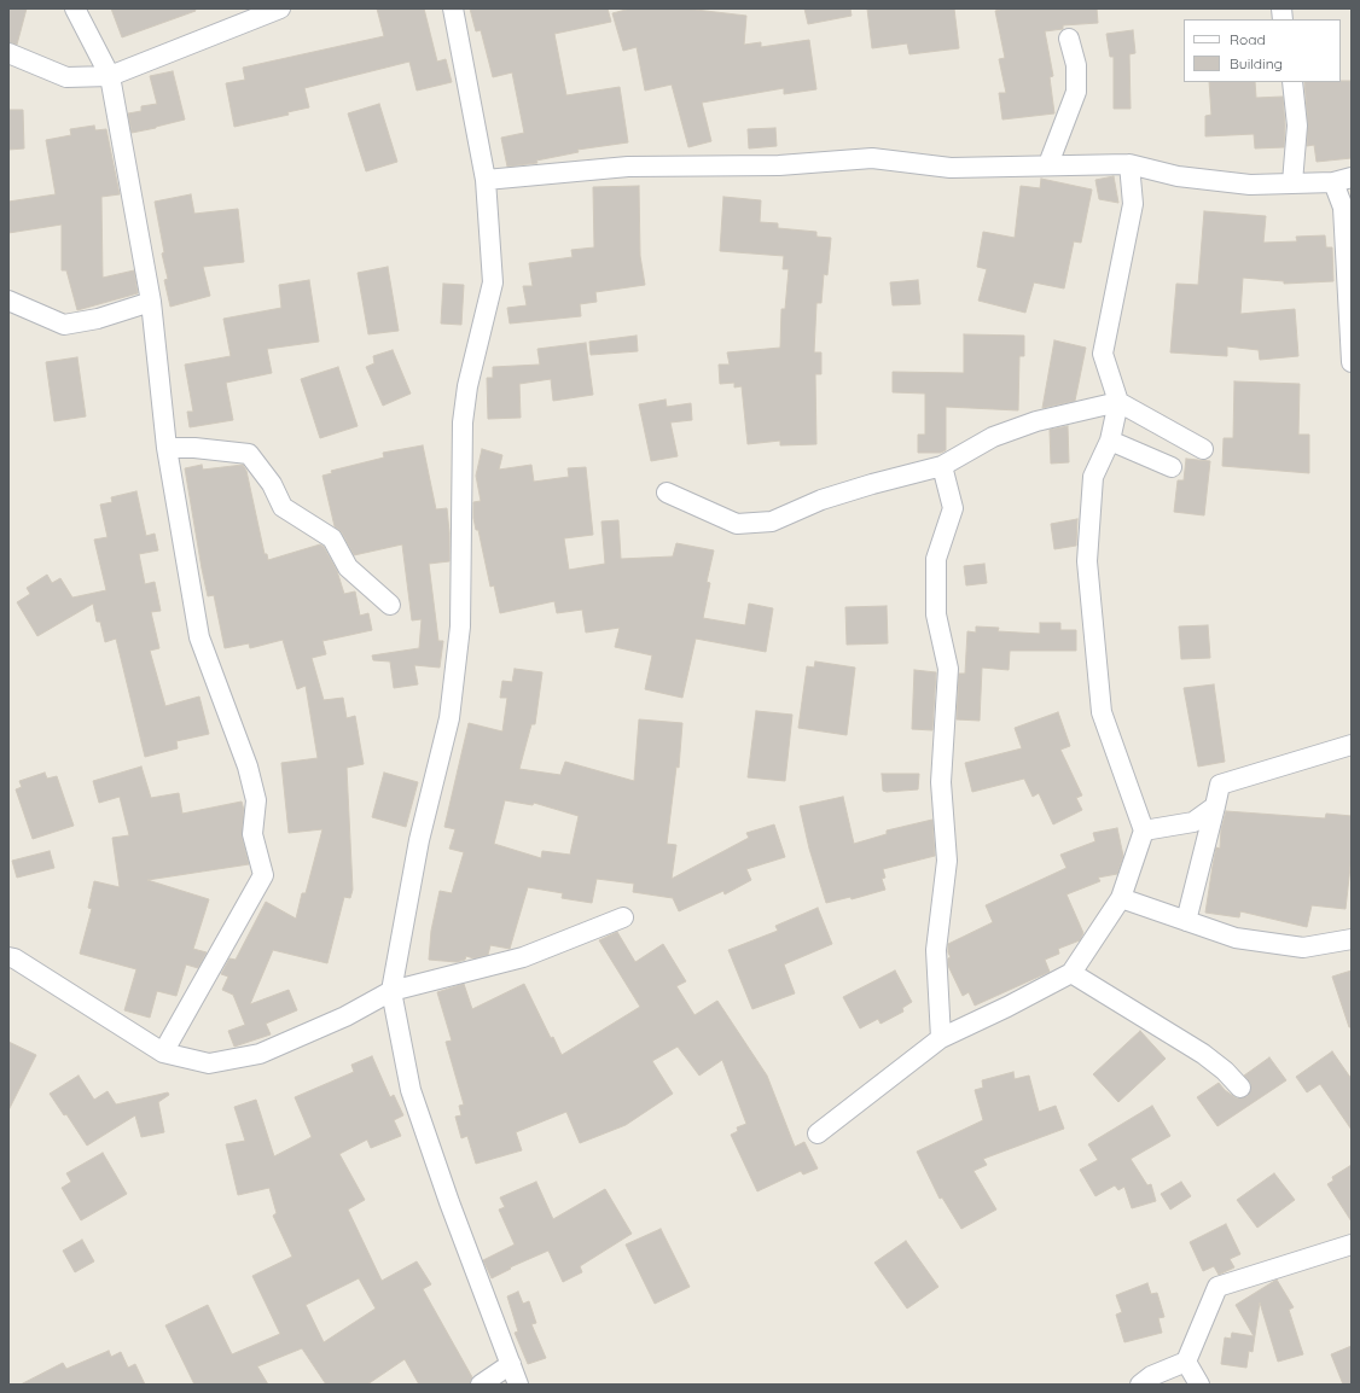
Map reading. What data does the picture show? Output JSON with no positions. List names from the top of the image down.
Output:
{
  "legend": ["Road", "Building"]
}
